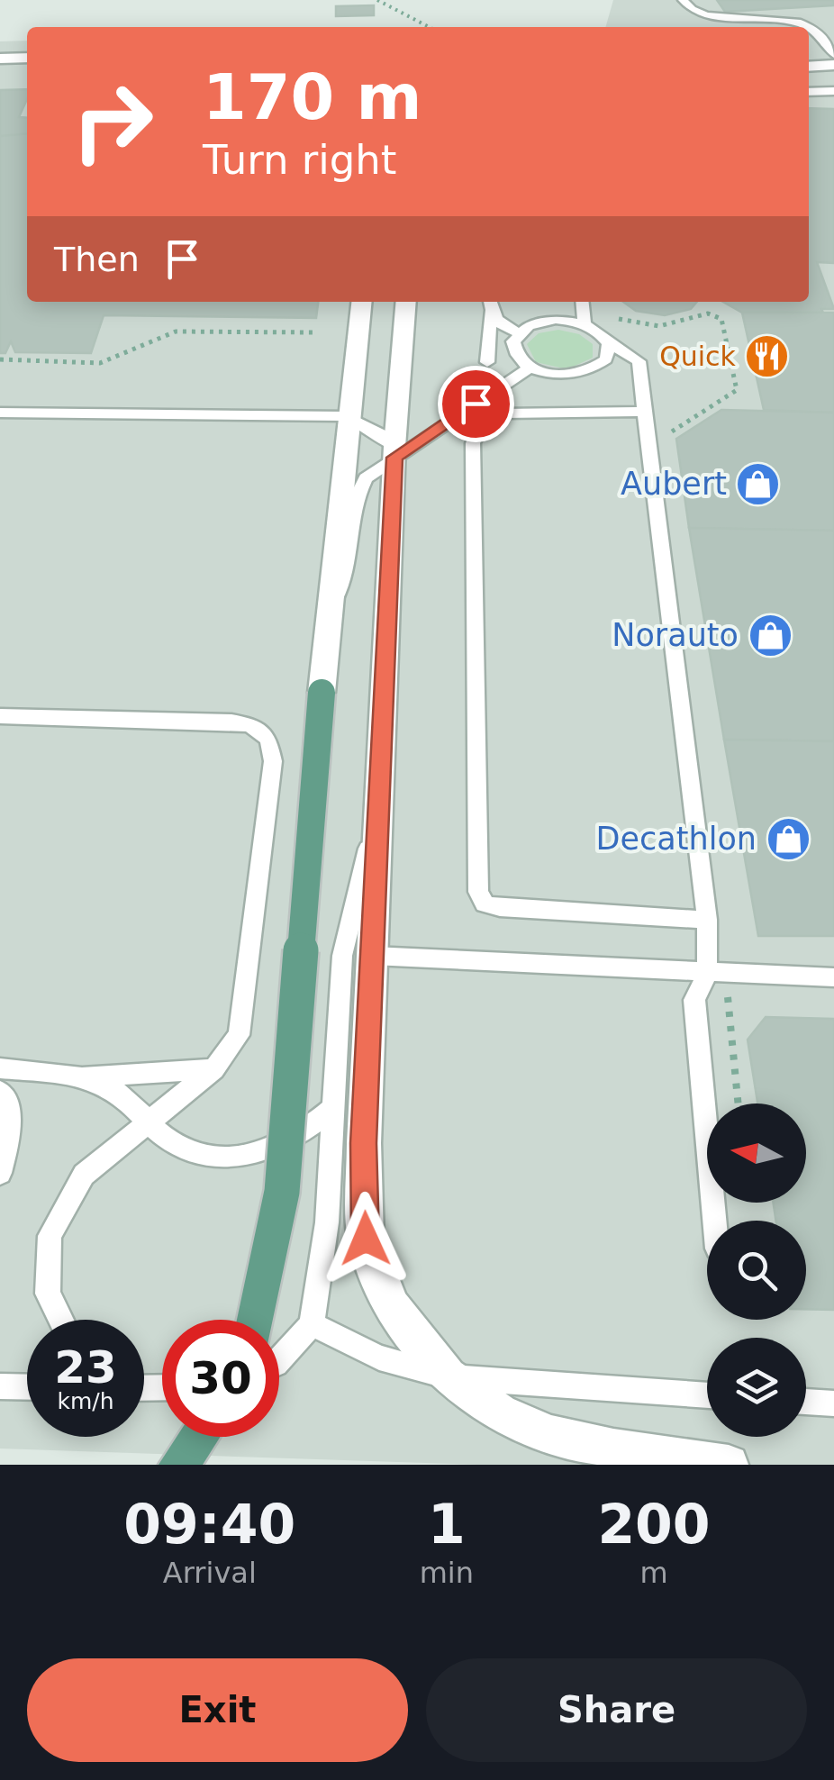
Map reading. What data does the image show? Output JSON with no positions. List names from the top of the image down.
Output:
{
  "places": {
    "restaurant": ["Quick"],
    "shop": ["Aubert", "Norauto", "Decathlon"]
  },
  "north": "left",
  "page": {
    "turn": ["170 m", "Turn right"],
    "then": "Then",
    "speed": "23 km/h",
    "limit": "30",
    "eta": [
      "09:40",
      "Arrival",
      "1",
      "min",
      "200",
      "m"
    ],
    "buttons": ["Exit", "Share"]
  }
}
